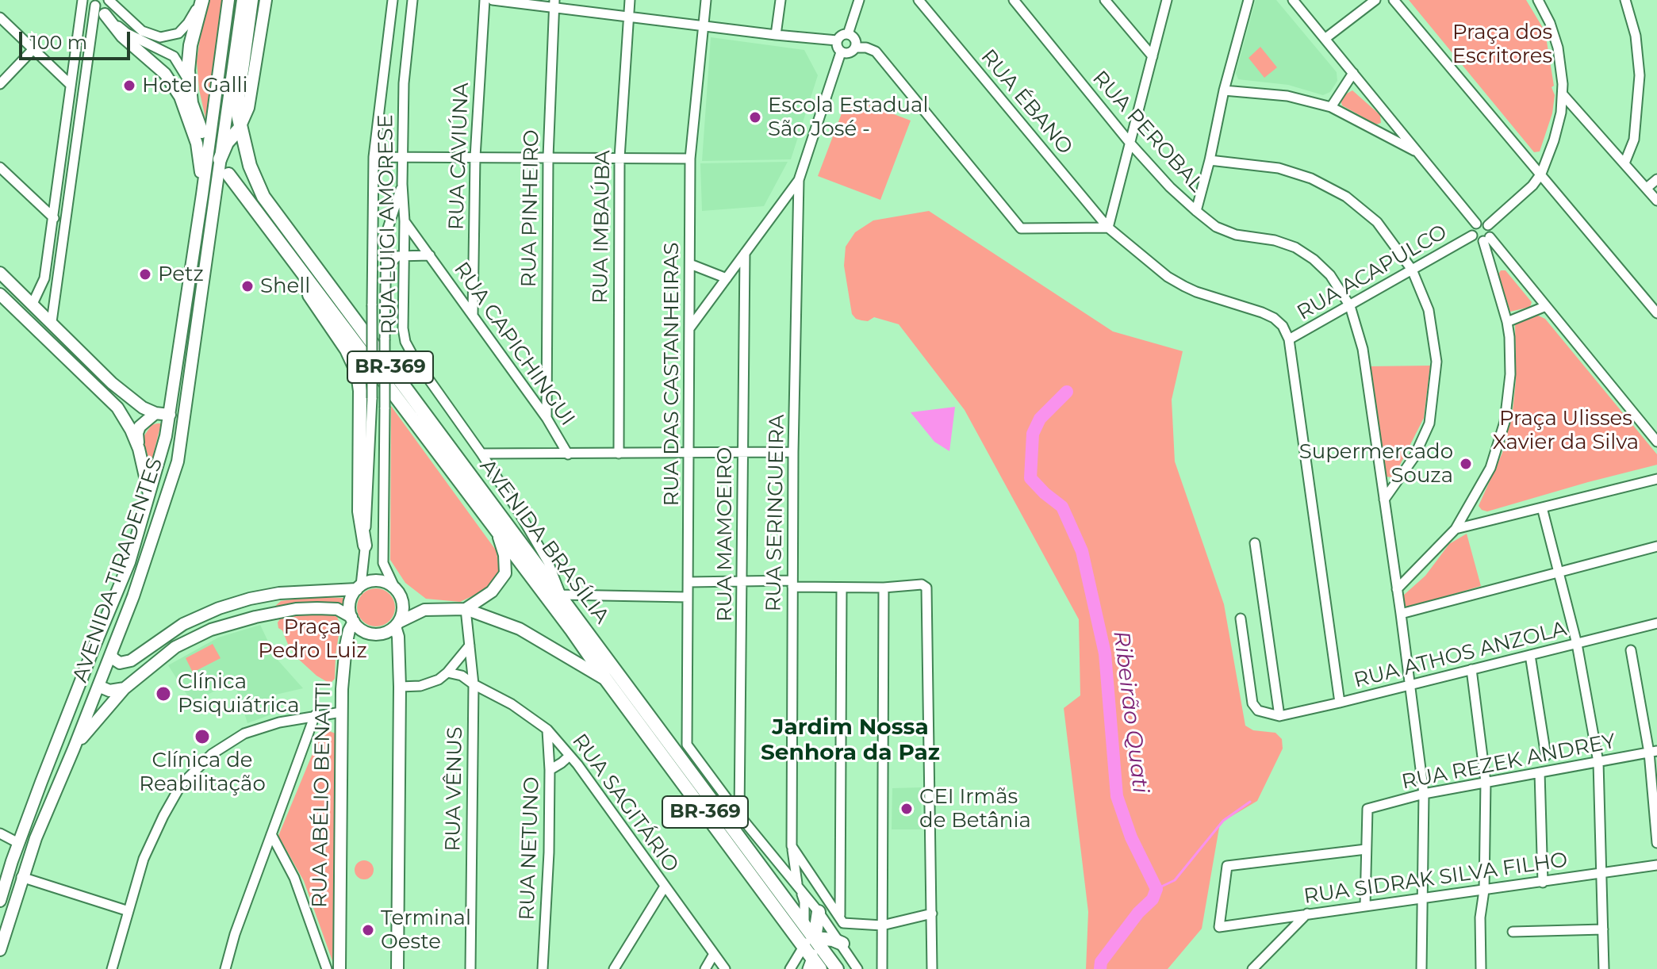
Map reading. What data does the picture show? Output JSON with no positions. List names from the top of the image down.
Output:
{
  "streets": {
    "highway": ["BR-369", "AVENIDA BRASÍLIA"],
    "main road": ["AVENIDA TIRADENTES", "RUA ABÉLIO BENATTI"],
    "street": [
      "RUA ÉBANO",
      "RUA PEROBAL",
      "RUA CAVIÚNA",
      "RUA PINHEIRO",
      "RUA LUIGI AMORESE",
      "RUA IMBAÚBA",
      "RUA ACAPULCO",
      "RUA CAPICHINGUI",
      "RUA DAS CASTANHEIRAS",
      "RUA SERINGUEIRA",
      "RUA MAMOEIRO",
      "RUA ATHOS ANZOLA",
      "RUA REZEK ANDREY",
      "RUA VÊNUS",
      "RUA SAGITÁRIO",
      "RUA NETUNO",
      "RUA SIDRAK SILVA FILHO"
    ]
  },
  "crossings": [
    ["RUA ÉBANO", "RUA ACAPULCO"],
    ["RUA PEROBAL", "RUA ACAPULCO"],
    ["RUA PEROBAL", "RUA ATHOS ANZOLA"],
    ["RUA PEROBAL", "RUA REZEK ANDREY"],
    ["RUA PEROBAL", "RUA SIDRAK SILVA FILHO"],
    ["RUA CAVIÚNA", "RUA CAPICHINGUI"],
    ["RUA PINHEIRO", "RUA CAPICHINGUI"],
    ["RUA LUIGI AMORESE", "RUA CAPICHINGUI"],
    ["RUA LUIGI AMORESE", "AVENIDA BRASÍLIA"],
    ["RUA LUIGI AMORESE", "RUA ABÉLIO BENATTI"],
    ["BR-369", "AVENIDA BRASÍLIA"],
    ["RUA DAS CASTANHEIRAS", "RUA MAMOEIRO"],
    ["RUA SERINGUEIRA", "AVENIDA BRASÍLIA"],
    ["RUA REZEK ANDREY", "RUA SIDRAK SILVA FILHO"],
    ["RUA VÊNUS", "RUA SAGITÁRIO"],
    ["RUA SAGITÁRIO", "RUA NETUNO"]
  ],
  "districts": ["Jardim Nossa Senhora da Paz"],
  "water": ["Ribeirão Quati"],
  "parks": ["Praça dos Escritores", "Praça Ulisses Xavier da Silva", "Praça Pedro Luiz"],
  "places": [
    "Hotel Galli",
    "Escola Estadual São José -",
    "Petz",
    "Shell",
    "Supermercado Souza",
    "Clínica Psiquiátrica",
    "Clínica de Reabilitação",
    "CEI Irmãs de Betânia",
    "Terminal Oeste"
  ],
  "scale_bar": "100 m"
}
